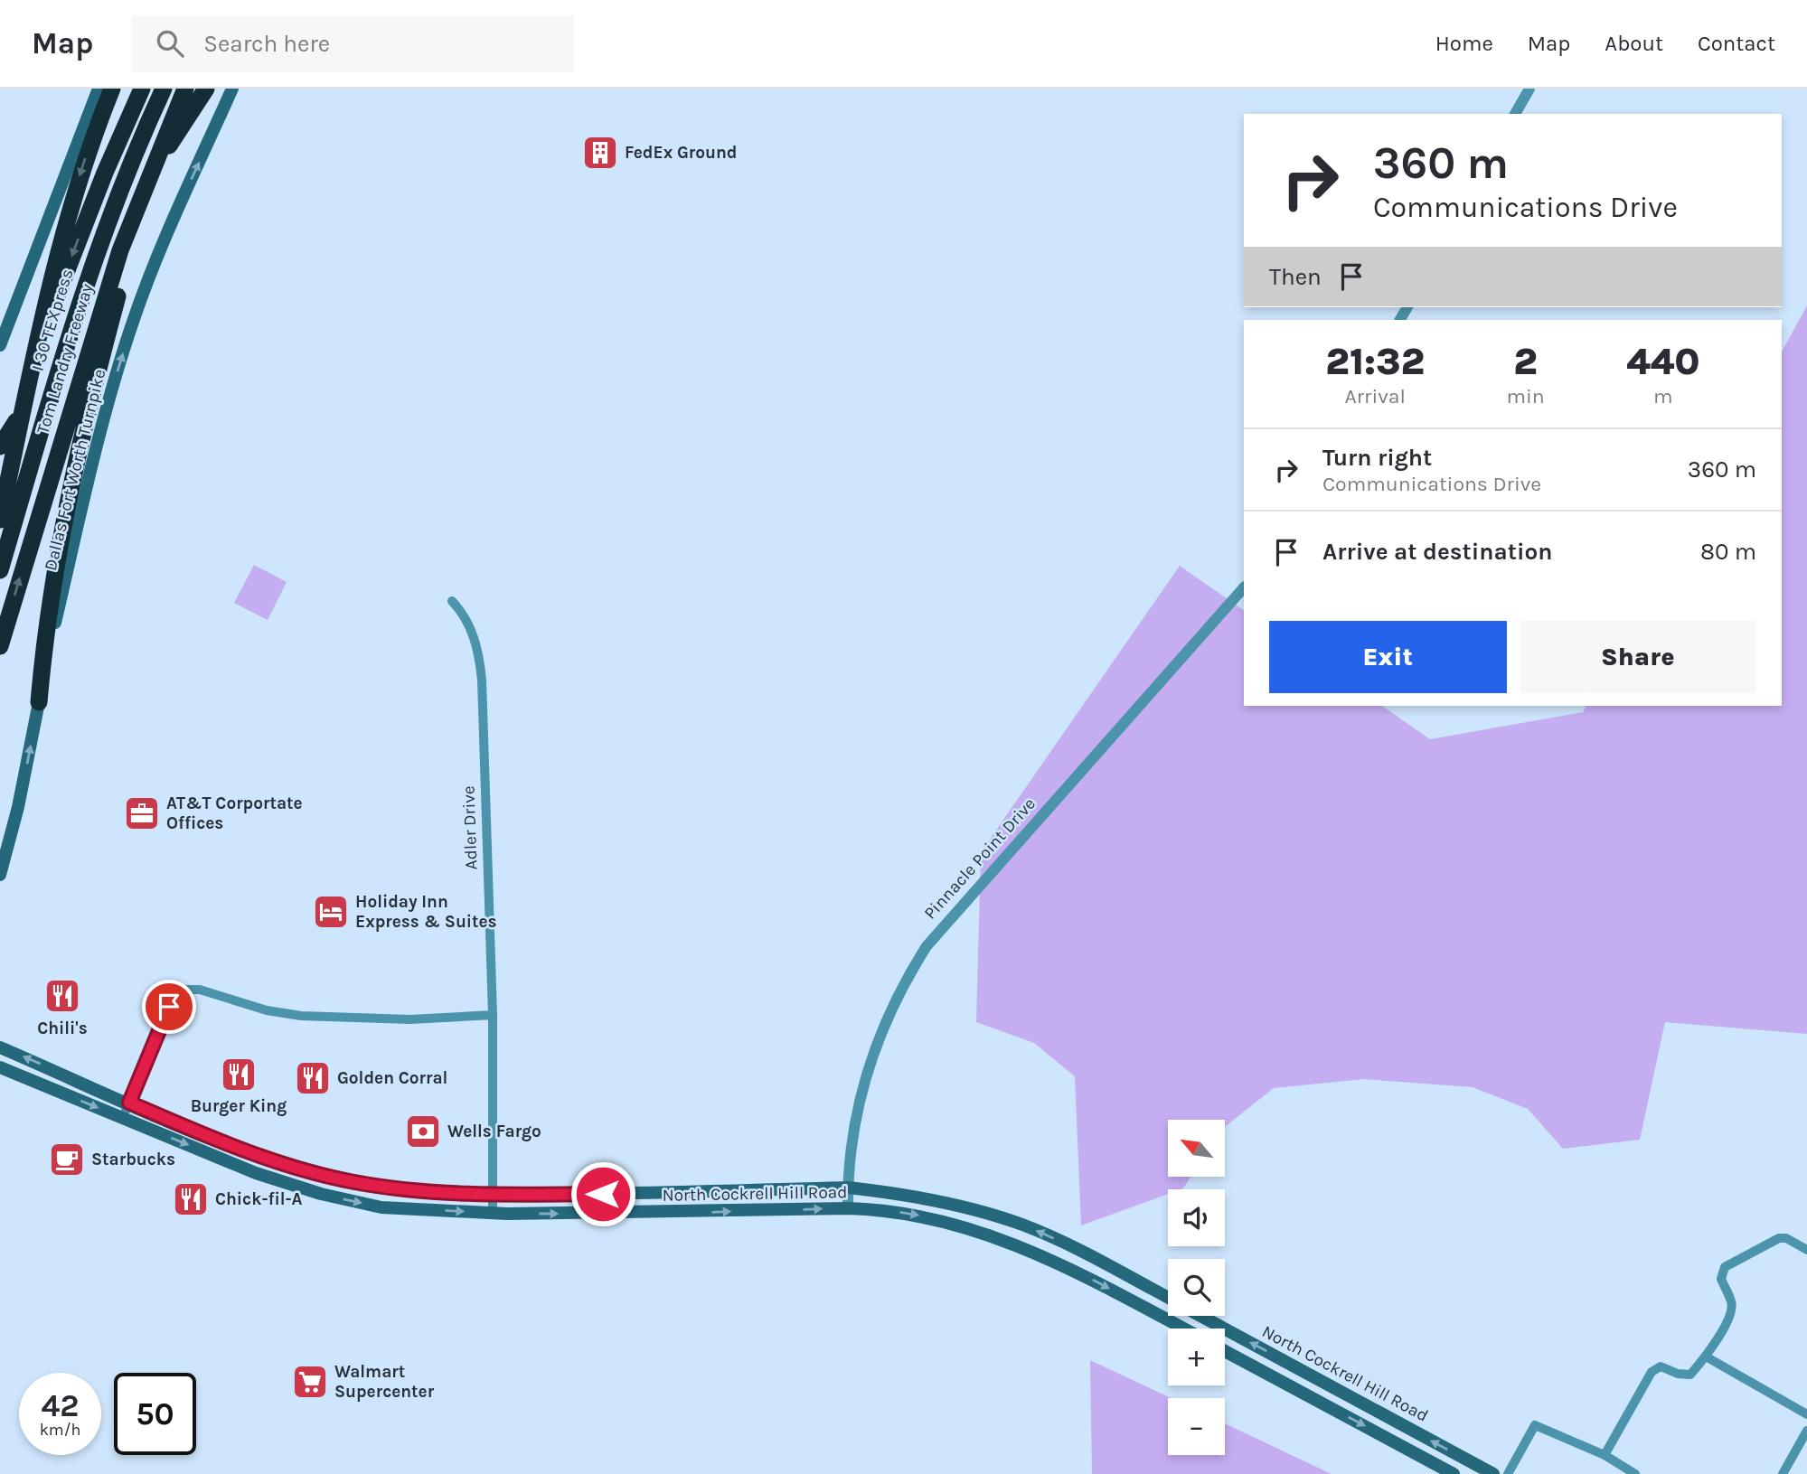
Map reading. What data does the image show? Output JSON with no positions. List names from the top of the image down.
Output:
{
  "streets": {
    "highway": ["I 30 TEXpress", "Tom Landry Freeway"],
    "main road": ["Dallas Fort Worth Turnpike", "North Cockrell Hill Road"],
    "street": ["Adler Drive", "Pinnacle Point Drive"]
  },
  "crossings": [
    ["Adler Drive", "North Cockrell Hill Road"],
    ["Pinnacle Point Drive", "North Cockrell Hill Road"]
  ],
  "one_way": ["Dallas Fort Worth Turnpike"],
  "places": {
    "building": ["FedEx Ground"],
    "office": ["AT&T Corportate Offices"],
    "hotel": ["Holiday Inn Express & Suites"],
    "restaurant": [
      "Chili's",
      "Burger King",
      "Golden Corral",
      "Chick-fil-A"
    ],
    "bank": ["Wells Fargo"],
    "cafe": ["Starbucks"],
    "supermarket": ["Walmart Supercenter"]
  },
  "north": "top left",
  "page": {
    "header": "Map",
    "search": "Search here",
    "nav": [
      "Home",
      "Map",
      "About",
      "Contact"
    ],
    "turn": ["360 m", "Communications Drive"],
    "then": "Then",
    "eta": [
      "21:32",
      "Arrival",
      "2",
      "min",
      "440",
      "m"
    ],
    "list": [
      {
        "name": "Turn right",
        "note": "Communications Drive",
        "value": "360 m"
      },
      {
        "name": "Arrive at destination",
        "value": "80 m"
      }
    ],
    "buttons": ["Exit", "Share"],
    "map_buttons": ["+", "−"],
    "speed": "42 km/h",
    "limit": "50"
  }
}
